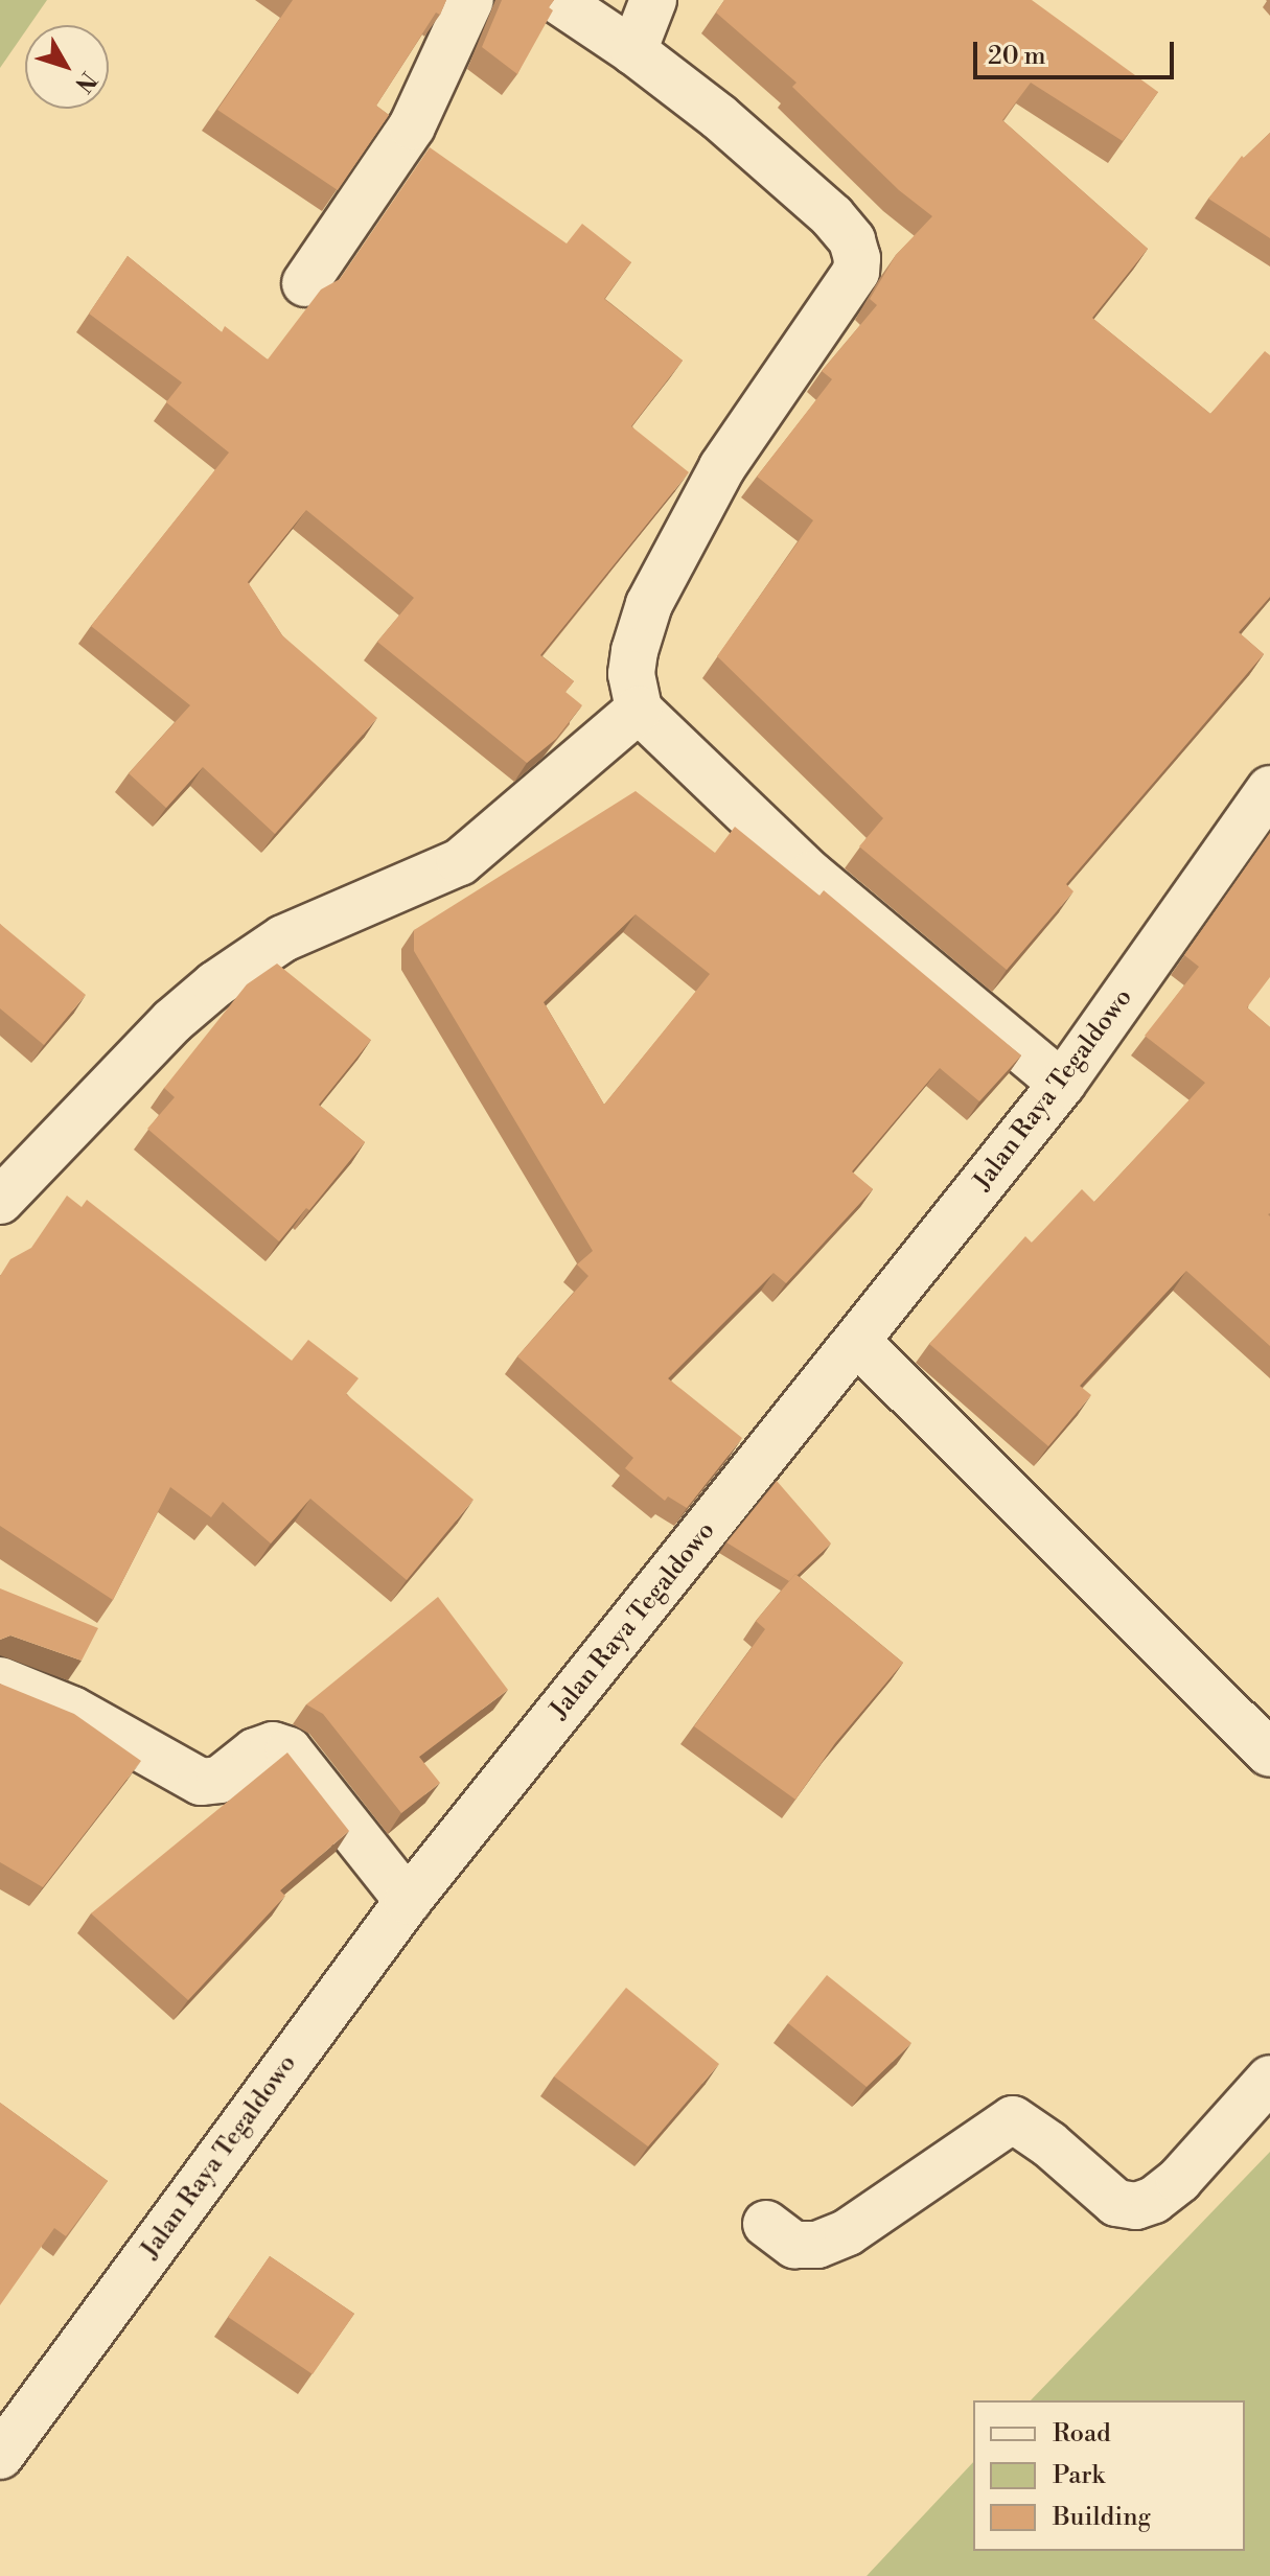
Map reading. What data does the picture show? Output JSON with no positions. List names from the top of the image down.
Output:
{
  "streets": {
    "street": ["Jalan Raya Tegaldowo"]
  },
  "legend": ["Road", "Park", "Building"],
  "scale_bar": "20 m",
  "north": "bottom right"
}
